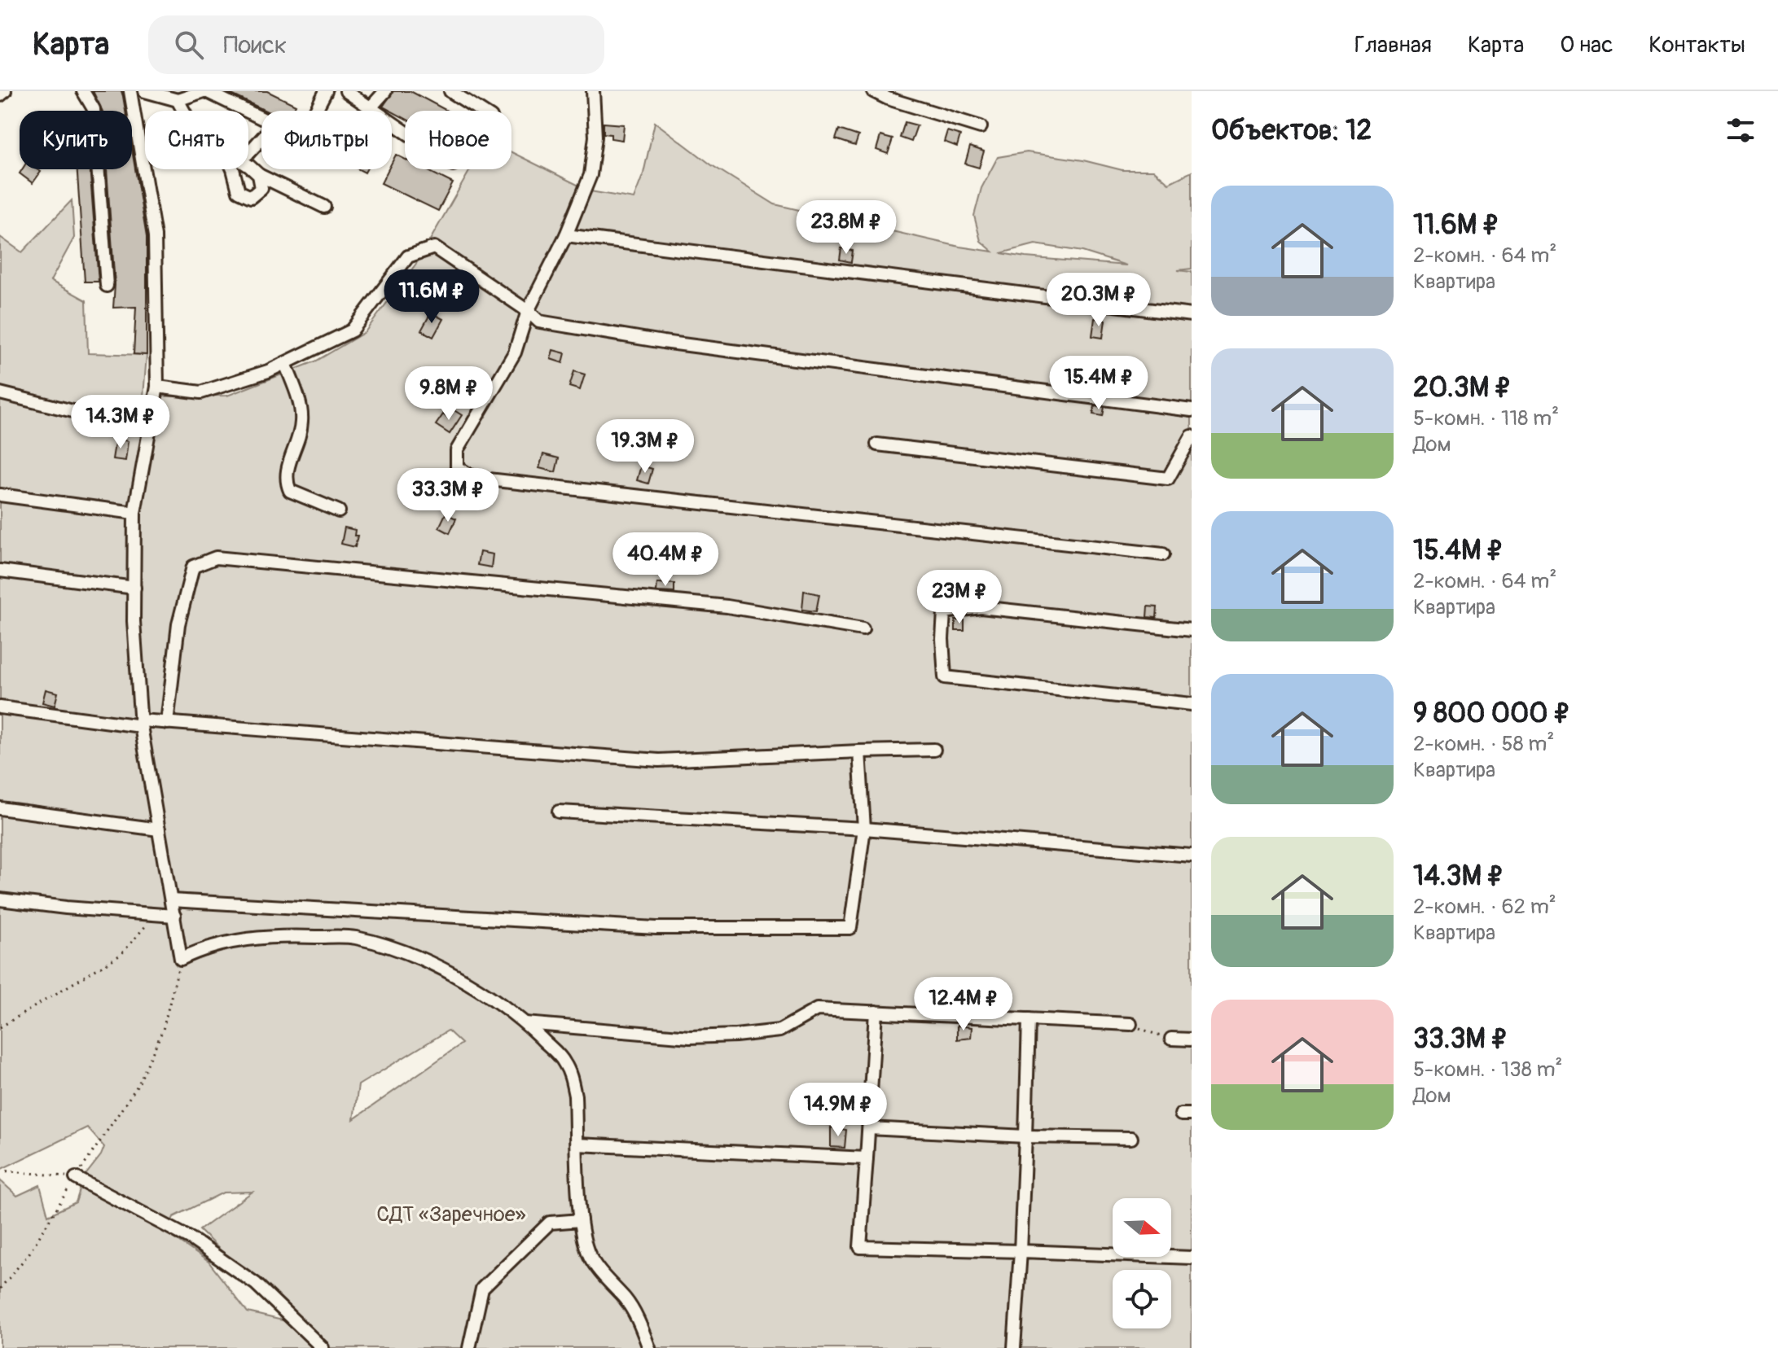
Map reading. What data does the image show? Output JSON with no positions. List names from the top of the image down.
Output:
{
  "parks": ["СДТ «Заречное»"],
  "north": "right",
  "page": {
    "header": "Карта",
    "search": "Поиск",
    "nav": [
      "Главная",
      "Карта",
      "О нас",
      "Контакты"
    ],
    "heading": "Объектов: 12",
    "chip": [
      "Купить",
      "Снять",
      "Фильтры",
      "Новое"
    ],
    "list": [
      {
        "name": "11.6M ₽",
        "note": "2-комн. · 64 m² · Квартира"
      },
      {
        "name": "20.3M ₽",
        "note": "5-комн. · 118 m² · Дом"
      },
      {
        "name": "15.4M ₽",
        "note": "2-комн. · 64 m² · Квартира"
      },
      {
        "name": "9 800 000 ₽",
        "note": "2-комн. · 58 m² · Квартира"
      },
      {
        "name": "14.3M ₽",
        "note": "2-комн. · 62 m² · Квартира"
      },
      {
        "name": "33.3M ₽",
        "note": "5-комн. · 138 m² · Дом"
      }
    ],
    "price": [
      "23.8M ₽",
      "11.6M ₽",
      "20.3M ₽",
      "15.4M ₽",
      "9.8M ₽",
      "14.3M ₽",
      "19.3M ₽",
      "33.3M ₽",
      "40.4M ₽",
      "23M ₽",
      "12.4M ₽",
      "14.9M ₽"
    ]
  }
}
